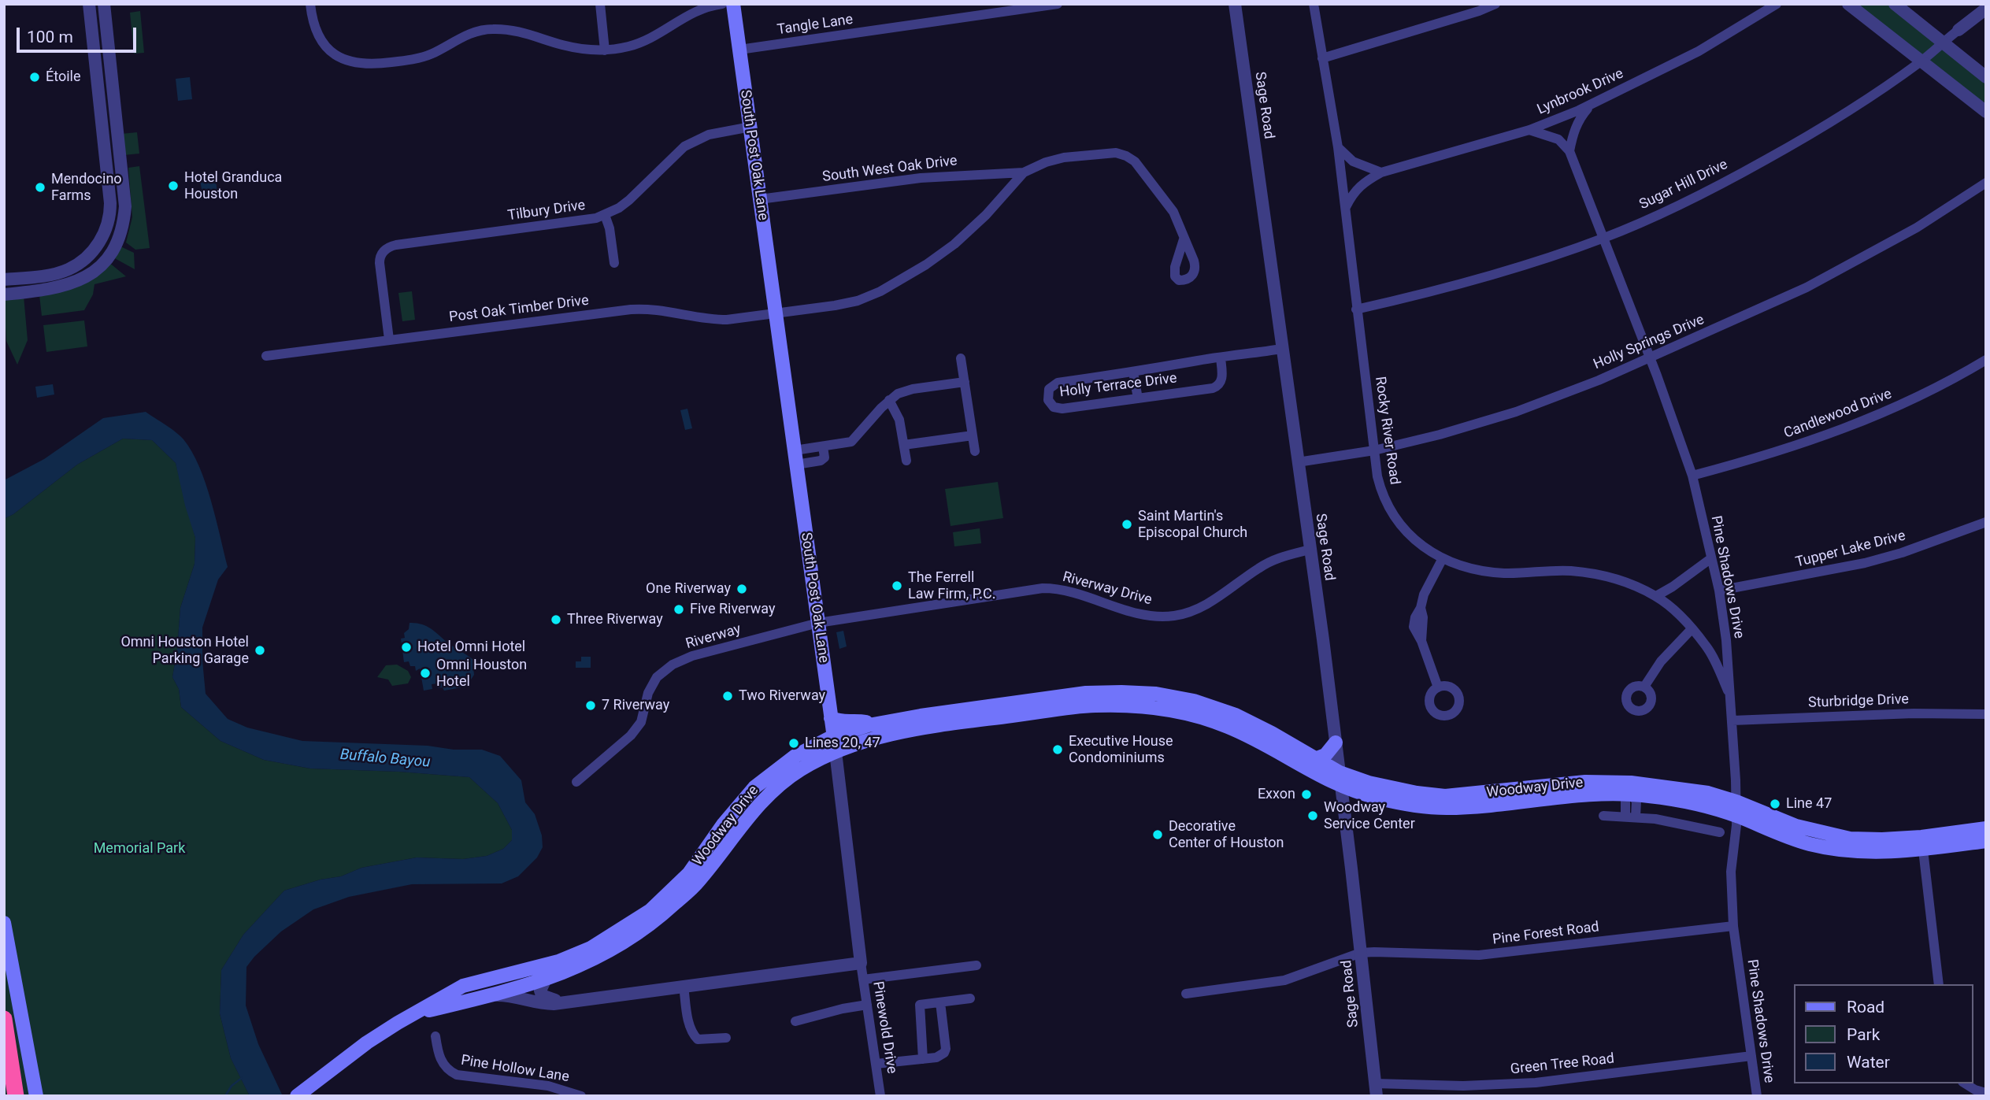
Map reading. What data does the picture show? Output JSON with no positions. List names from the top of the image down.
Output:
{
  "streets": {
    "main road": ["South Post Oak Lane", "Woodway Drive"],
    "street": [
      "Tangle Lane",
      "Lynbrook Drive",
      "Sage Road",
      "South West Oak Drive",
      "Sugar Hill Drive",
      "Tilbury Drive",
      "Post Oak Timber Drive",
      "Holly Springs Drive",
      "Holly Terrace Drive",
      "Candlewood Drive",
      "Rocky River Road",
      "Tupper Lake Drive",
      "Pine Shadows Drive",
      "Riverway Drive",
      "Riverway",
      "Sturbridge Drive",
      "Pine Forest Road",
      "Pinewold Drive",
      "Green Tree Road",
      "Pine Hollow Lane"
    ]
  },
  "crossings": [
    ["Tangle Lane", "South Post Oak Lane"],
    ["Lynbrook Drive", "Rocky River Road"],
    ["Sage Road", "Holly Springs Drive"],
    ["Sage Road", "Holly Terrace Drive"],
    ["Sage Road", "Riverway Drive"],
    ["Sage Road", "Woodway Drive"],
    ["Sage Road", "Pine Forest Road"],
    ["Sage Road", "Green Tree Road"],
    ["South Post Oak Lane", "South West Oak Drive"],
    ["South Post Oak Lane", "Tilbury Drive"],
    ["South Post Oak Lane", "Post Oak Timber Drive"],
    ["South Post Oak Lane", "Riverway Drive"],
    ["South Post Oak Lane", "Riverway"],
    ["South Post Oak Lane", "Woodway Drive"],
    ["South Post Oak Lane", "Pinewold Drive"],
    ["South West Oak Drive", "Post Oak Timber Drive"],
    ["Sugar Hill Drive", "Rocky River Road"],
    ["Sugar Hill Drive", "Pine Shadows Drive"],
    ["Tilbury Drive", "Post Oak Timber Drive"],
    ["Holly Springs Drive", "Rocky River Road"],
    ["Holly Springs Drive", "Pine Shadows Drive"],
    ["Candlewood Drive", "Pine Shadows Drive"],
    ["Rocky River Road", "Pine Shadows Drive"],
    ["Tupper Lake Drive", "Pine Shadows Drive"],
    ["Pine Shadows Drive", "Sturbridge Drive"],
    ["Pine Shadows Drive", "Woodway Drive"],
    ["Pine Shadows Drive", "Pine Forest Road"],
    ["Pine Shadows Drive", "Green Tree Road"],
    ["Riverway Drive", "Riverway"]
  ],
  "water": ["Buffalo Bayou"],
  "parks": ["Memorial Park"],
  "places": [
    "Étoile",
    "Hotel Granduca Houston",
    "Mendocino Farms",
    "Saint Martin's Episcopal Church",
    "The Ferrell Law Firm, P.C.",
    "One Riverway",
    "Five Riverway",
    "Three Riverway",
    "Hotel Omni Hotel",
    "Omni Houston Hotel Parking Garage",
    "Omni Houston Hotel",
    "Two Riverway",
    "7 Riverway",
    "Lines 20, 47",
    "Executive House Condominiums",
    "Exxon",
    "Line 47",
    "Woodway Service Center",
    "Decorative Center of Houston"
  ],
  "legend": ["Road", "Park", "Water"],
  "scale_bar": "100 m"
}
